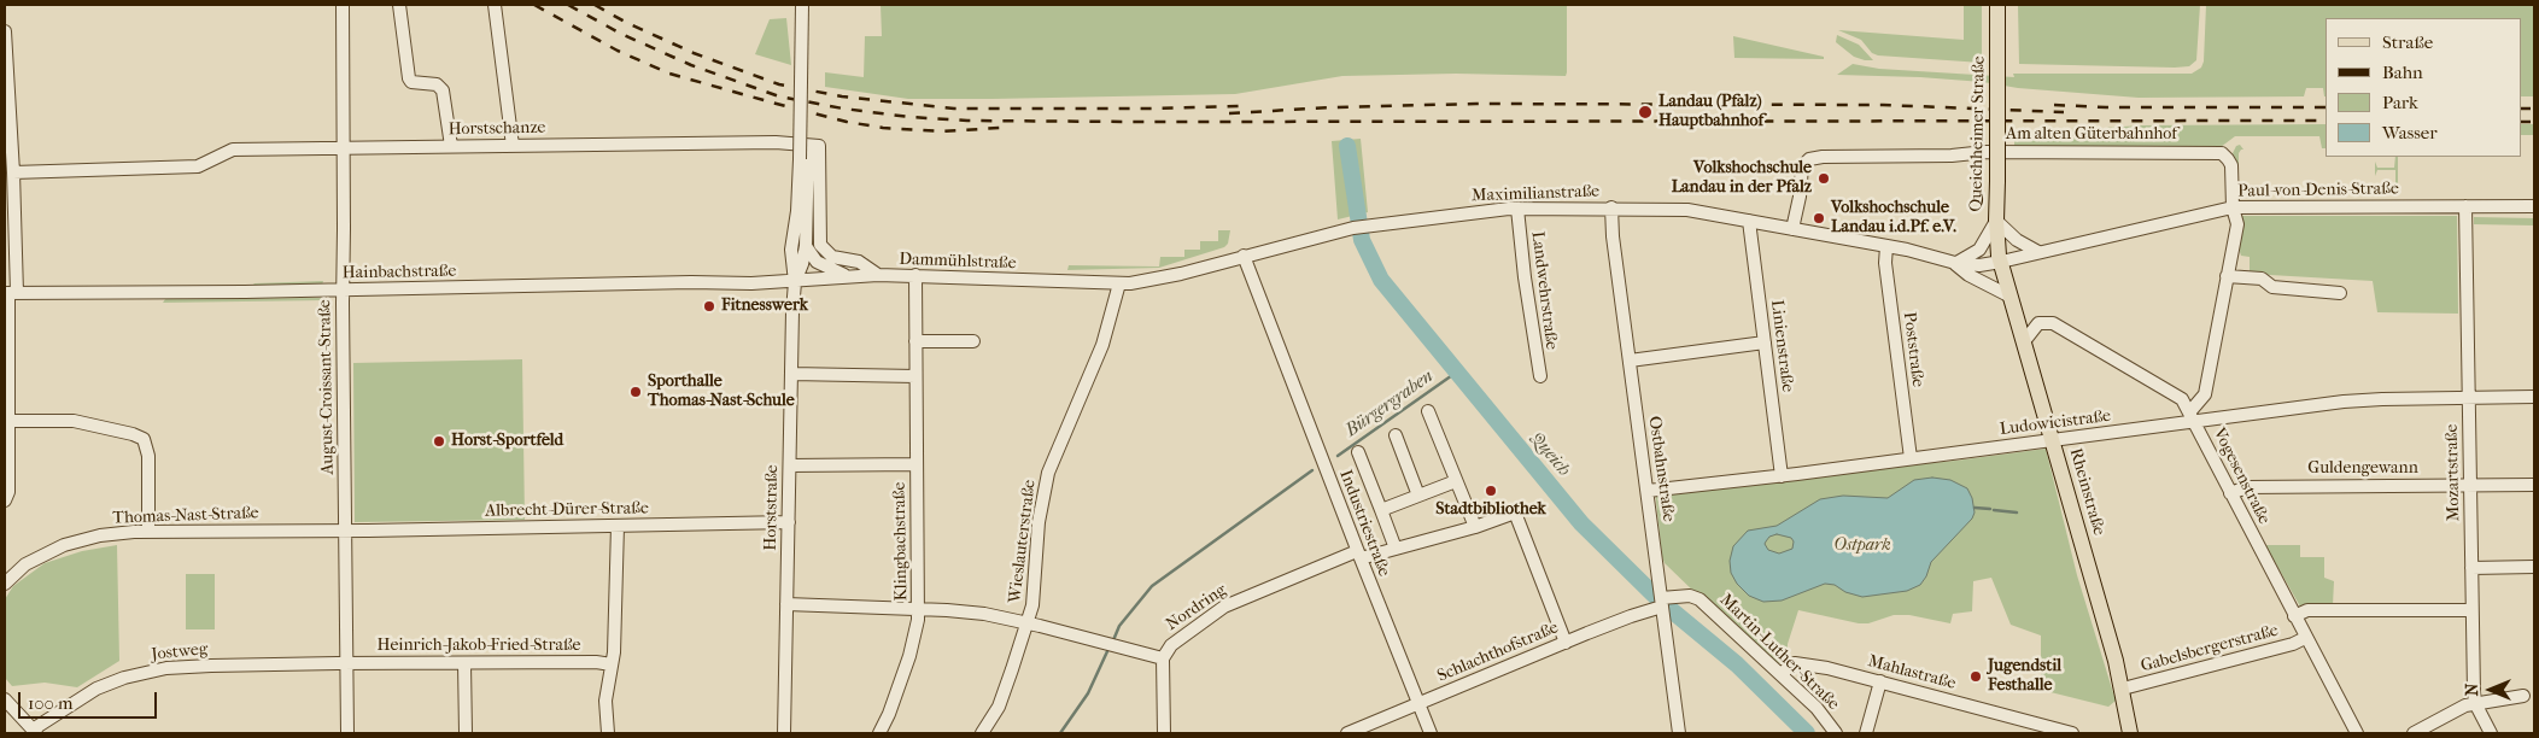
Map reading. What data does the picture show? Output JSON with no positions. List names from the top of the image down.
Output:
{
  "streets": {
    "main road": ["Queichheimer Straße", "Rheinstraße"],
    "street": [
      "Horstschanze",
      "Am alten Güterbahnhof",
      "Paul-von-Denis-Straße",
      "Maximilianstraße",
      "Dammühlstraße",
      "Hainbachstraße",
      "Landwehrstraße",
      "Linienstraße",
      "Poststraße",
      "August-Croissant-Straße",
      "Ludowicistraße",
      "Ostbahnstraße",
      "Guldengewann",
      "Mozartstraße",
      "Vogesenstraße",
      "Horststraße",
      "Albrecht-Dürer-Straße",
      "Thomas-Nast-Straße",
      "Industriestraße",
      "Klingbachstraße",
      "Wieslauterstraße",
      "Nordring",
      "Heinrich-Jakob-Fried-Straße",
      "Gabelsbergerstraße",
      "Jostweg",
      "Schlachthofstraße",
      "Martin-Luther-Straße",
      "Mahlastraße"
    ]
  },
  "crossings": [
    ["Horstschanze", "Dammühlstraße"],
    ["Horstschanze", "August-Croissant-Straße"],
    ["Queichheimer Straße", "Paul-von-Denis-Straße"],
    ["Queichheimer Straße", "Maximilianstraße"],
    ["Queichheimer Straße", "Rheinstraße"],
    ["Am alten Güterbahnhof", "Paul-von-Denis-Straße"],
    ["Am alten Güterbahnhof", "Maximilianstraße"],
    ["Paul-von-Denis-Straße", "Maximilianstraße"],
    ["Paul-von-Denis-Straße", "Mozartstraße"],
    ["Paul-von-Denis-Straße", "Rheinstraße"],
    ["Maximilianstraße", "Dammühlstraße"],
    ["Maximilianstraße", "Landwehrstraße"],
    ["Maximilianstraße", "Linienstraße"],
    ["Maximilianstraße", "Poststraße"],
    ["Maximilianstraße", "Ostbahnstraße"],
    ["Maximilianstraße", "Rheinstraße"],
    ["Maximilianstraße", "Industriestraße"],
    ["Maximilianstraße", "Wieslauterstraße"],
    ["Dammühlstraße", "Hainbachstraße"],
    ["Dammühlstraße", "Horststraße"],
    ["Dammühlstraße", "Klingbachstraße"],
    ["Dammühlstraße", "Wieslauterstraße"],
    ["Hainbachstraße", "August-Croissant-Straße"],
    ["Hainbachstraße", "Horststraße"],
    ["Linienstraße", "Ludowicistraße"],
    ["Poststraße", "Ludowicistraße"],
    ["August-Croissant-Straße", "Albrecht-Dürer-Straße"],
    ["August-Croissant-Straße", "Thomas-Nast-Straße"],
    ["August-Croissant-Straße", "Heinrich-Jakob-Fried-Straße"],
    ["August-Croissant-Straße", "Jostweg"],
    ["Ludowicistraße", "Ostbahnstraße"],
    ["Ludowicistraße", "Mozartstraße"],
    ["Ludowicistraße", "Vogesenstraße"],
    ["Ludowicistraße", "Rheinstraße"],
    ["Ostbahnstraße", "Schlachthofstraße"],
    ["Ostbahnstraße", "Martin-Luther-Straße"],
    ["Guldengewann", "Mozartstraße"],
    ["Guldengewann", "Vogesenstraße"],
    ["Mozartstraße", "Gabelsbergerstraße"],
    ["Vogesenstraße", "Rheinstraße"],
    ["Vogesenstraße", "Gabelsbergerstraße"],
    ["Rheinstraße", "Gabelsbergerstraße"],
    ["Horststraße", "Albrecht-Dürer-Straße"],
    ["Albrecht-Dürer-Straße", "Thomas-Nast-Straße"],
    ["Industriestraße", "Nordring"],
    ["Industriestraße", "Schlachthofstraße"],
    ["Nordring", "Schlachthofstraße"],
    ["Heinrich-Jakob-Fried-Straße", "Jostweg"],
    ["Schlachthofstraße", "Martin-Luther-Straße"],
    ["Martin-Luther-Straße", "Mahlastraße"]
  ],
  "water": ["Bürgergraben", "Queich"],
  "parks": ["Ostpark"],
  "places": [
    "Landau (Pfalz) Hauptbahnhof",
    "Volkshochschule Landau in der Pfalz",
    "Volkshochschule Landau i.d.Pf. e.V.",
    "Fitnesswerk",
    "Sporthalle Thomas-Nast-Schule",
    "Horst-Sportfeld",
    "Stadtbibliothek",
    "Jugendstil Festhalle"
  ],
  "legend": [
    "Straße",
    "Bahn",
    "Park",
    "Wasser"
  ],
  "scale_bar": "100 m",
  "north": "left"
}
